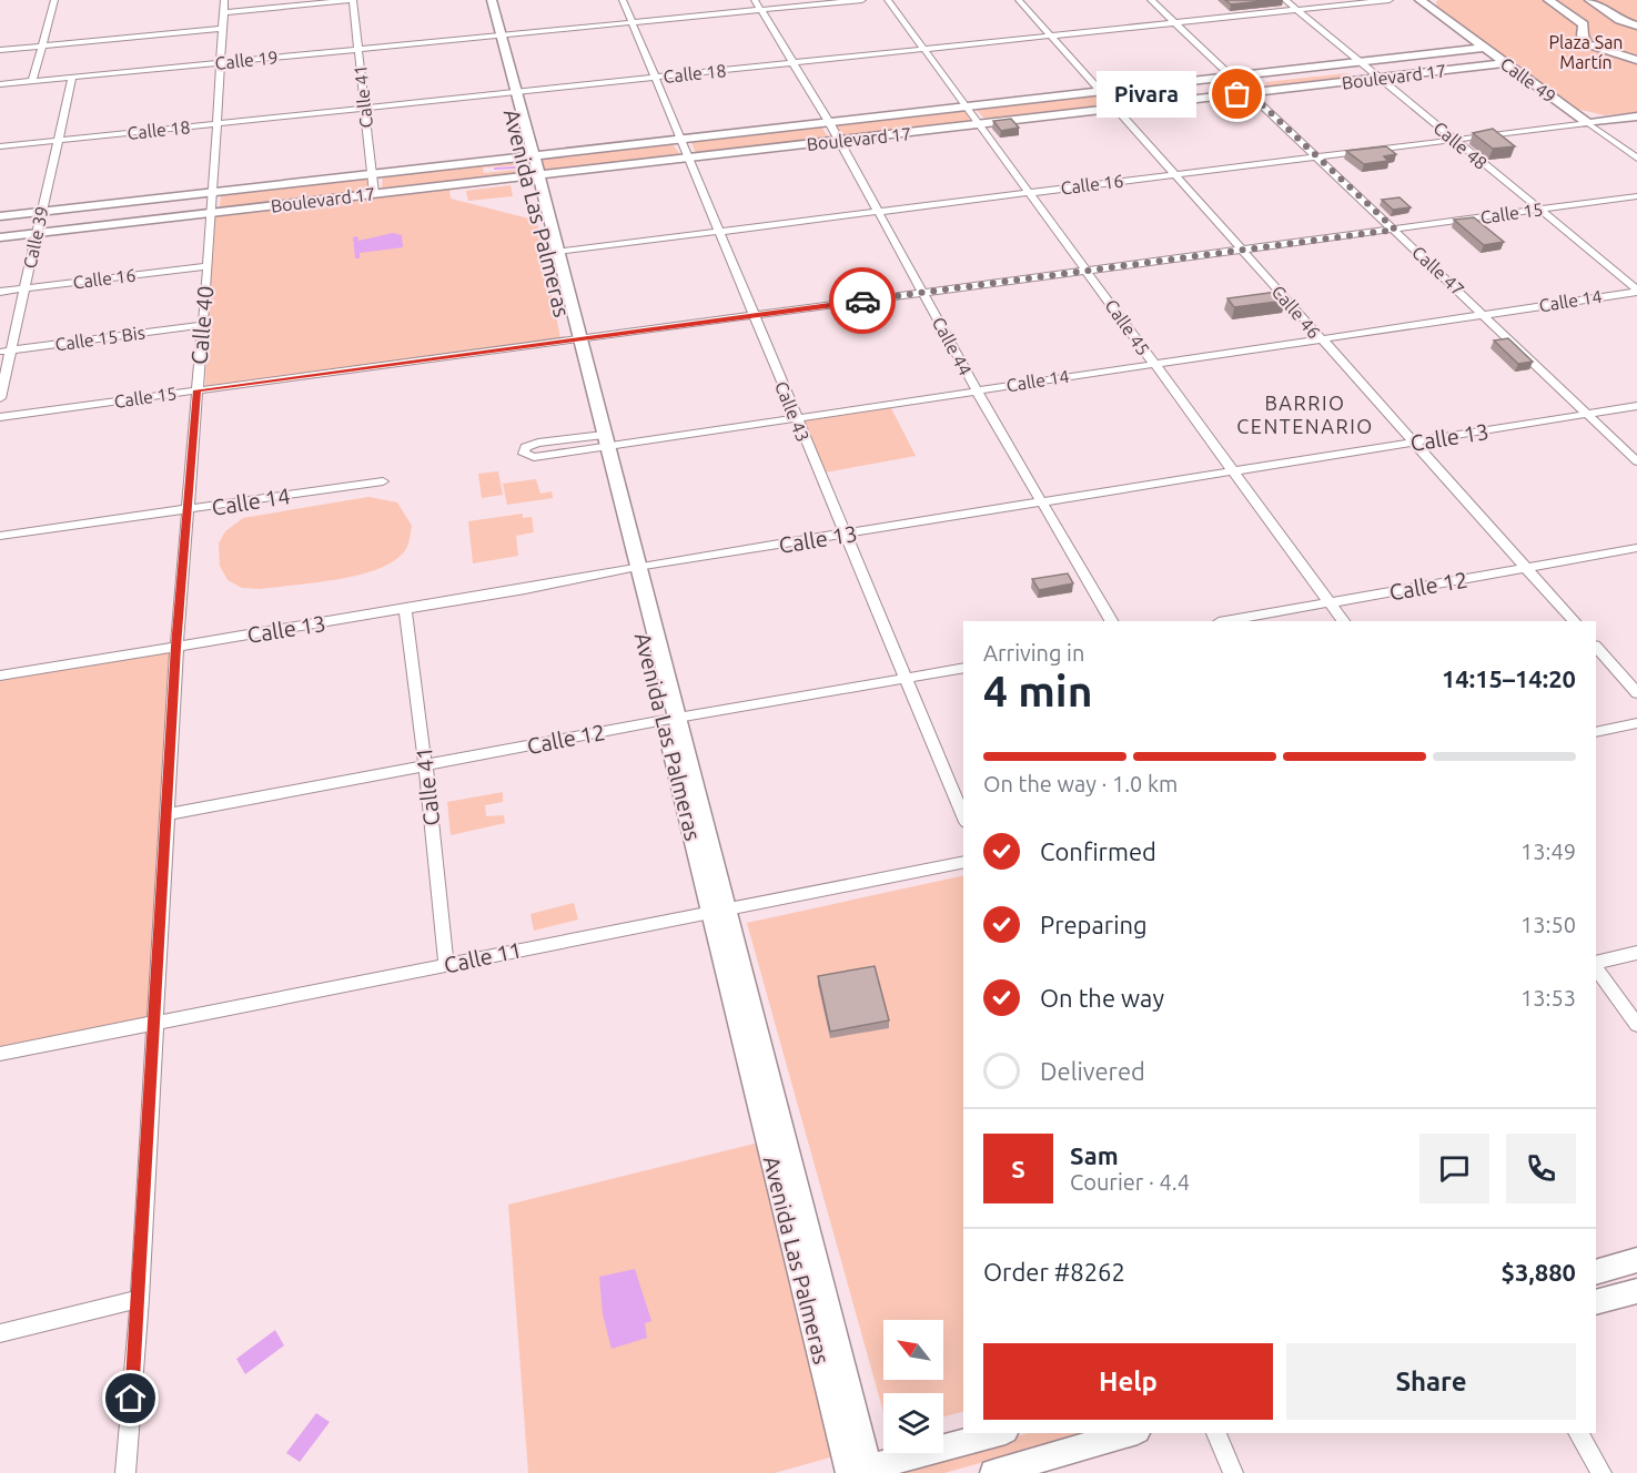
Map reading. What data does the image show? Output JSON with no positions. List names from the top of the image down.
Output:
{
  "streets": {
    "main road": [
      "Boulevard 17",
      "Calle 49",
      "Calle 16",
      "Avenida Las Palmeras"
    ],
    "street": [
      "Calle 19",
      "Calle 18",
      "Calle 41",
      "Calle 48",
      "Calle 15",
      "Calle 39",
      "Calle 47",
      "Calle 14",
      "Calle 46",
      "Calle 40",
      "Calle 45",
      "Calle 15 Bis",
      "Calle 44",
      "Calle 43",
      "Calle 13",
      "Calle 12",
      "Calle 11"
    ]
  },
  "crossings": [
    ["Calle 19", "Calle 41"],
    ["Calle 19", "Avenida Las Palmeras"],
    ["Calle 19", "Calle 39"],
    ["Calle 19", "Calle 44"],
    ["Calle 19", "Calle 43"],
    ["Calle 18", "Calle 41"],
    ["Calle 18", "Calle 48"],
    ["Calle 18", "Avenida Las Palmeras"],
    ["Calle 18", "Calle 39"],
    ["Calle 18", "Calle 47"],
    ["Calle 18", "Calle 46"],
    ["Calle 18", "Calle 45"],
    ["Calle 18", "Calle 44"],
    ["Calle 18", "Calle 43"],
    ["Boulevard 17", "Calle 49"],
    ["Boulevard 17", "Calle 41"],
    ["Boulevard 17", "Calle 48"],
    ["Boulevard 17", "Avenida Las Palmeras"],
    ["Boulevard 17", "Calle 39"],
    ["Boulevard 17", "Calle 47"],
    ["Boulevard 17", "Calle 46"],
    ["Boulevard 17", "Calle 40"],
    ["Boulevard 17", "Calle 45"],
    ["Boulevard 17", "Calle 44"],
    ["Boulevard 17", "Calle 43"],
    ["Calle 49", "Calle 16"],
    ["Calle 41", "Calle 13"],
    ["Calle 41", "Calle 12"],
    ["Calle 41", "Calle 11"],
    ["Calle 48", "Calle 16"],
    ["Calle 48", "Calle 15"],
    ["Calle 48", "Calle 14"],
    ["Calle 16", "Avenida Las Palmeras"],
    ["Calle 16", "Calle 39"],
    ["Calle 16", "Calle 47"],
    ["Calle 16", "Calle 46"],
    ["Calle 16", "Calle 40"],
    ["Calle 16", "Calle 45"],
    ["Calle 16", "Calle 44"],
    ["Calle 16", "Calle 43"],
    ["Avenida Las Palmeras", "Calle 15"],
    ["Avenida Las Palmeras", "Calle 14"],
    ["Avenida Las Palmeras", "Calle 13"],
    ["Avenida Las Palmeras", "Calle 12"],
    ["Avenida Las Palmeras", "Calle 11"],
    ["Calle 15", "Calle 47"],
    ["Calle 15", "Calle 46"],
    ["Calle 15", "Calle 40"],
    ["Calle 15", "Calle 45"],
    ["Calle 15", "Calle 44"],
    ["Calle 15", "Calle 43"],
    ["Calle 39", "Calle 15 Bis"],
    ["Calle 47", "Calle 14"],
    ["Calle 47", "Calle 13"],
    ["Calle 14", "Calle 46"],
    ["Calle 14", "Calle 40"],
    ["Calle 14", "Calle 45"],
    ["Calle 14", "Calle 44"],
    ["Calle 14", "Calle 43"],
    ["Calle 46", "Calle 13"],
    ["Calle 46", "Calle 12"],
    ["Calle 40", "Calle 15 Bis"],
    ["Calle 40", "Calle 13"],
    ["Calle 40", "Calle 12"],
    ["Calle 40", "Calle 11"],
    ["Calle 45", "Calle 13"],
    ["Calle 45", "Calle 12"],
    ["Calle 44", "Calle 13"],
    ["Calle 43", "Calle 13"],
    ["Calle 43", "Calle 12"]
  ],
  "districts": ["BARRIO CENTENARIO"],
  "parks": ["Plaza San Martín"],
  "places": ["Pivara"],
  "north": "top left",
  "page": {
    "bubble": "Pivara",
    "heading": ["4 min", "Arriving in", "14:15–14:20"],
    "panel": [
      "Sam",
      "Courier · 4.4",
      "Order #8262",
      "$3,880"
    ],
    "bar": "On the way · 1.0 km",
    "list": [
      ["Confirmed", "13:49"],
      ["Preparing", "13:50"],
      ["On the way", "13:53"],
      "Delivered"
    ],
    "round": "S",
    "buttons": ["Help", "Share"]
  }
}
